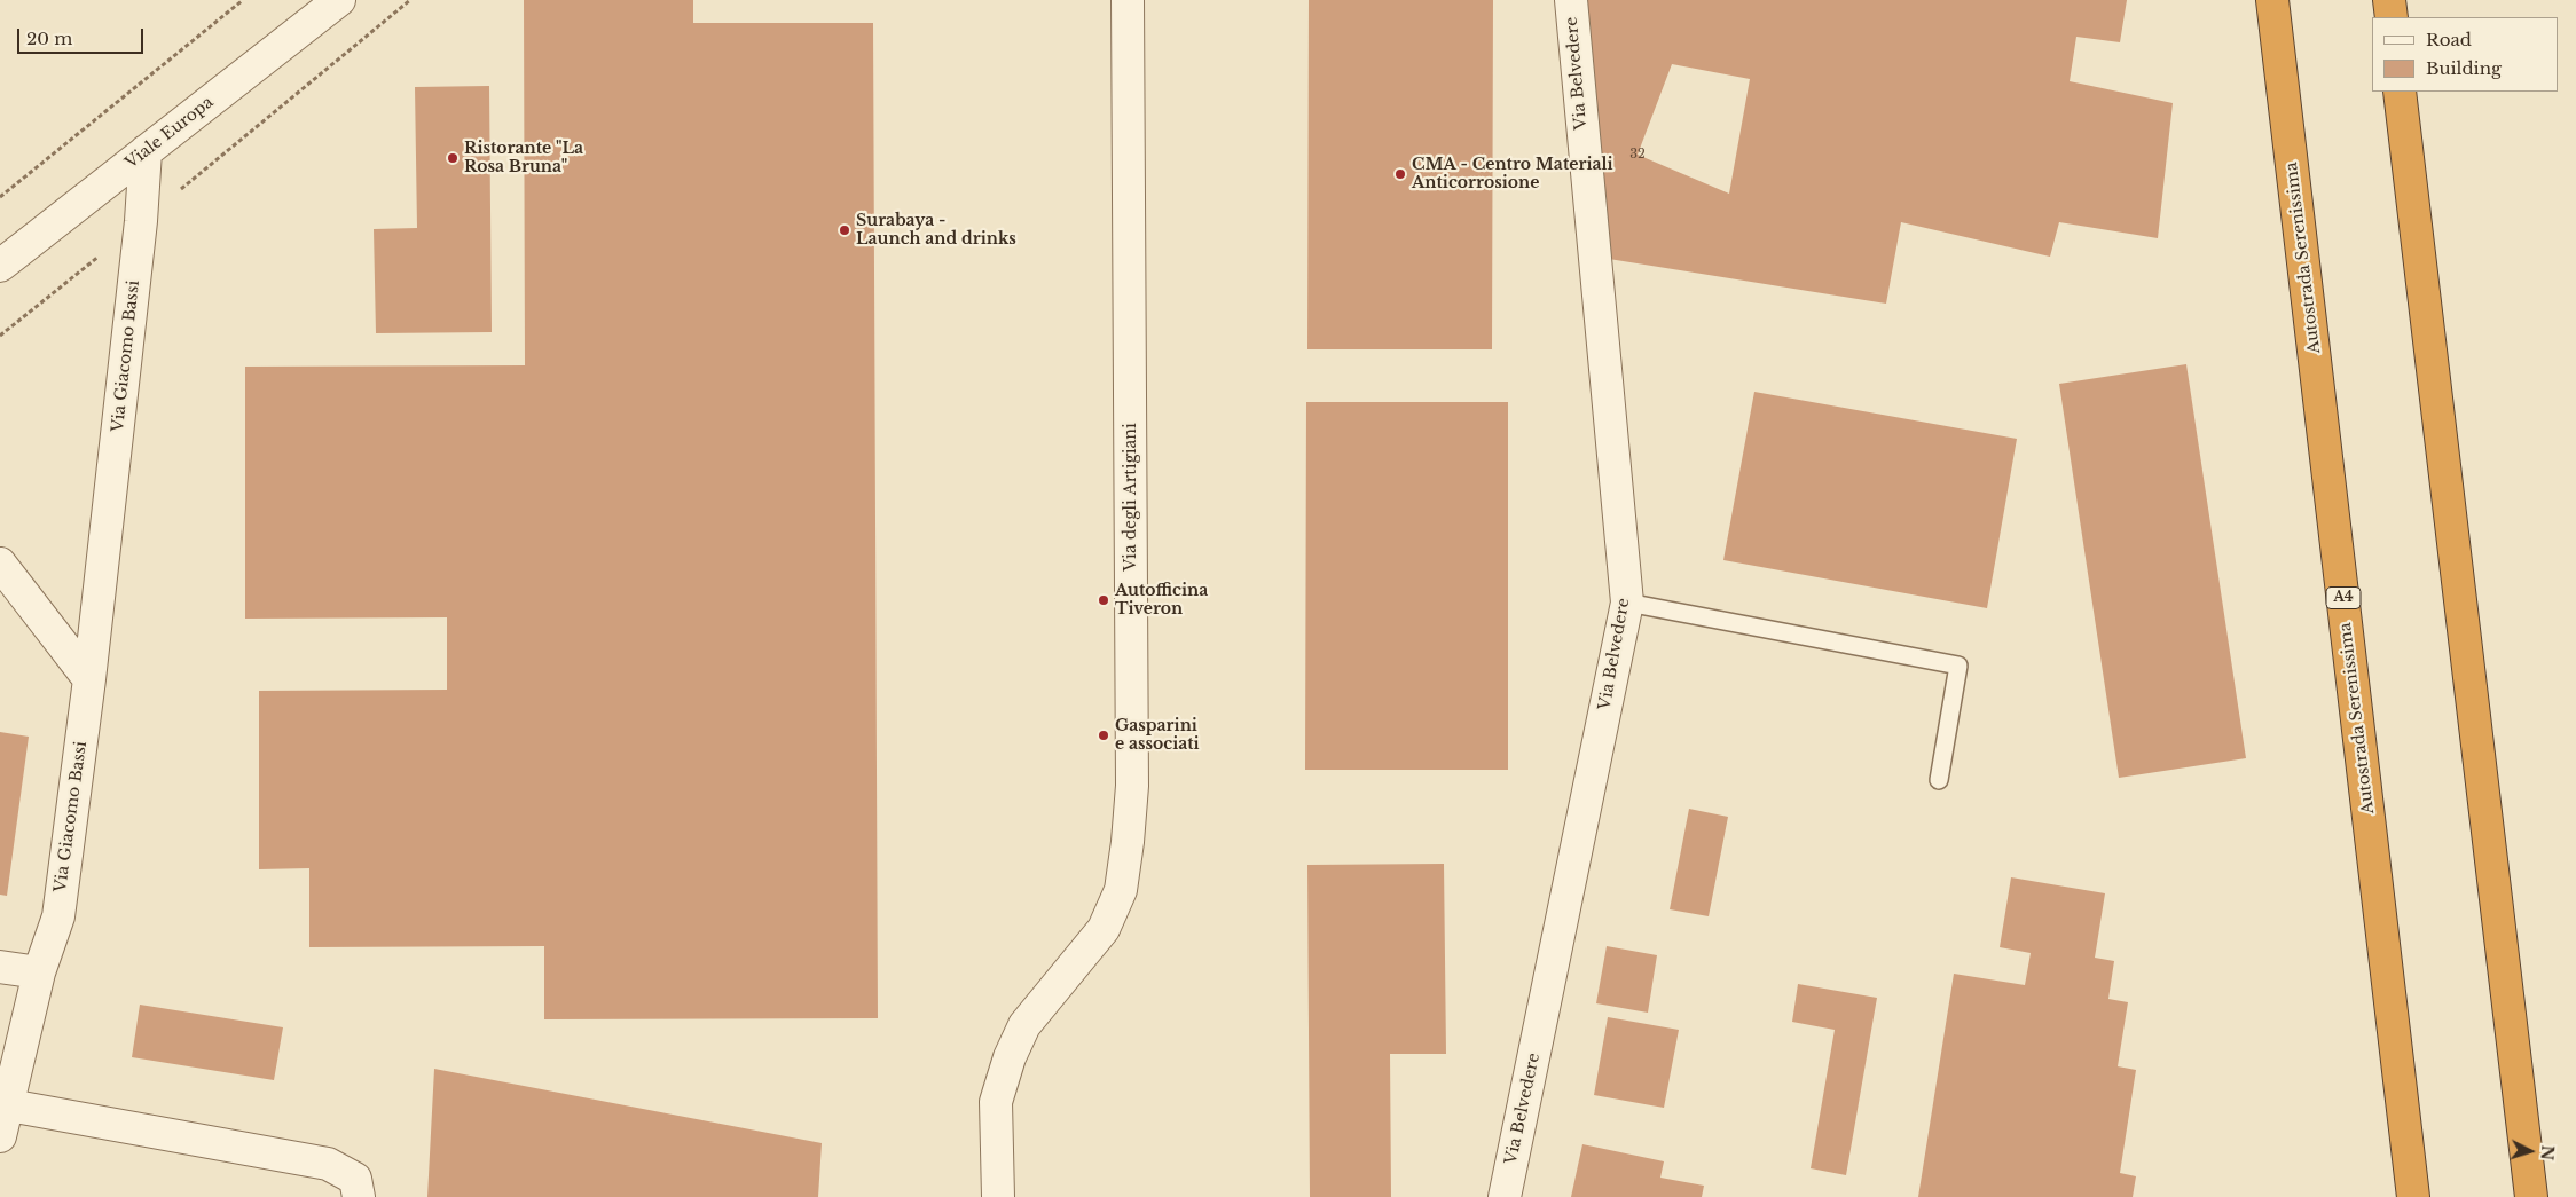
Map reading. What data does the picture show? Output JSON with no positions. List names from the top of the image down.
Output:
{
  "streets": {
    "highway": ["Autostrada Serenissima", "A4"],
    "street": [
      "Via Belvedere",
      "Viale Europa",
      "Via Giacomo Bassi",
      "Via degli Artigiani"
    ]
  },
  "crossings": [
    ["Viale Europa", "Via Giacomo Bassi"]
  ],
  "places": [
    "Ristorante \"La Rosa Bruna\"",
    "CMA - Centro Materiali Anticorrosione",
    "Surabaya - Launch and drinks",
    "Autofficina Tiveron",
    "Gasparini e associati"
  ],
  "house_numbers": ["32"],
  "legend": ["Road", "Building"],
  "scale_bar": "20 m",
  "north": "right"
}
